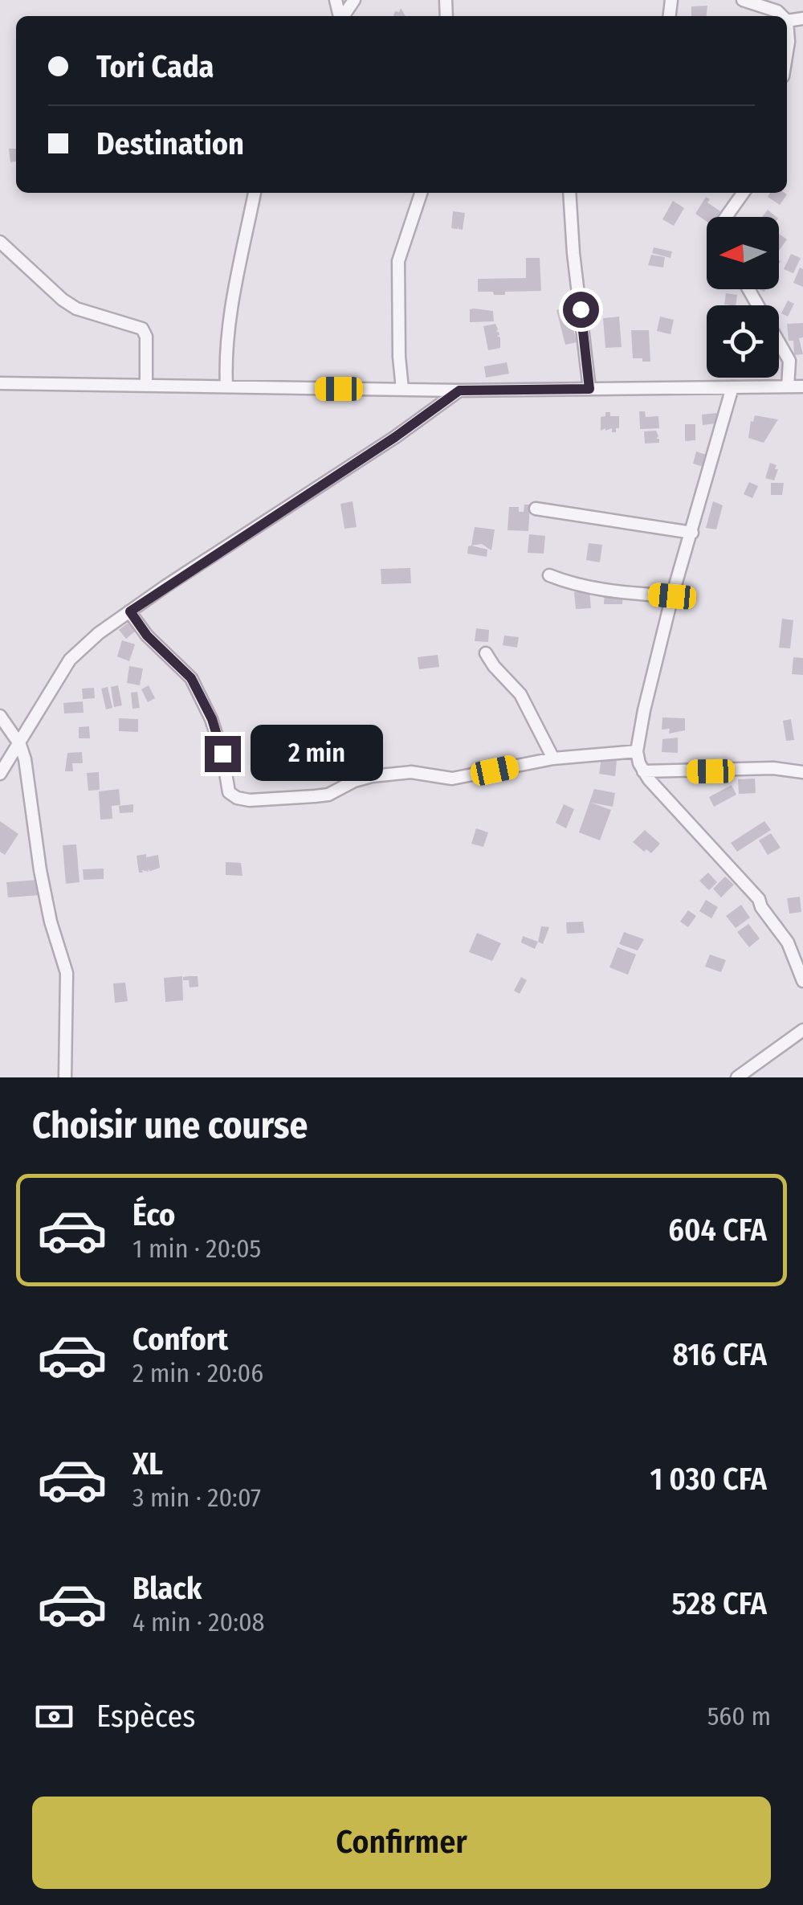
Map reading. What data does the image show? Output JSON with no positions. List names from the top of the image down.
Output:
{
  "north": "left",
  "page": {
    "banner": ["Tori Cada", "Destination"],
    "bubble": "2 min",
    "heading": "Choisir une course",
    "list": [
      {
        "name": "Éco",
        "note": "1 min · 20:05",
        "value": "604 CFA"
      },
      {
        "name": "Confort",
        "note": "2 min · 20:06",
        "value": "816 CFA"
      },
      {
        "name": "XL",
        "note": "3 min · 20:07",
        "value": "1 030 CFA"
      },
      {
        "name": "Black",
        "note": "4 min · 20:08",
        "value": "528 CFA"
      }
    ],
    "pay": ["Espèces", "560 m"],
    "buttons": "Confirmer"
  }
}
